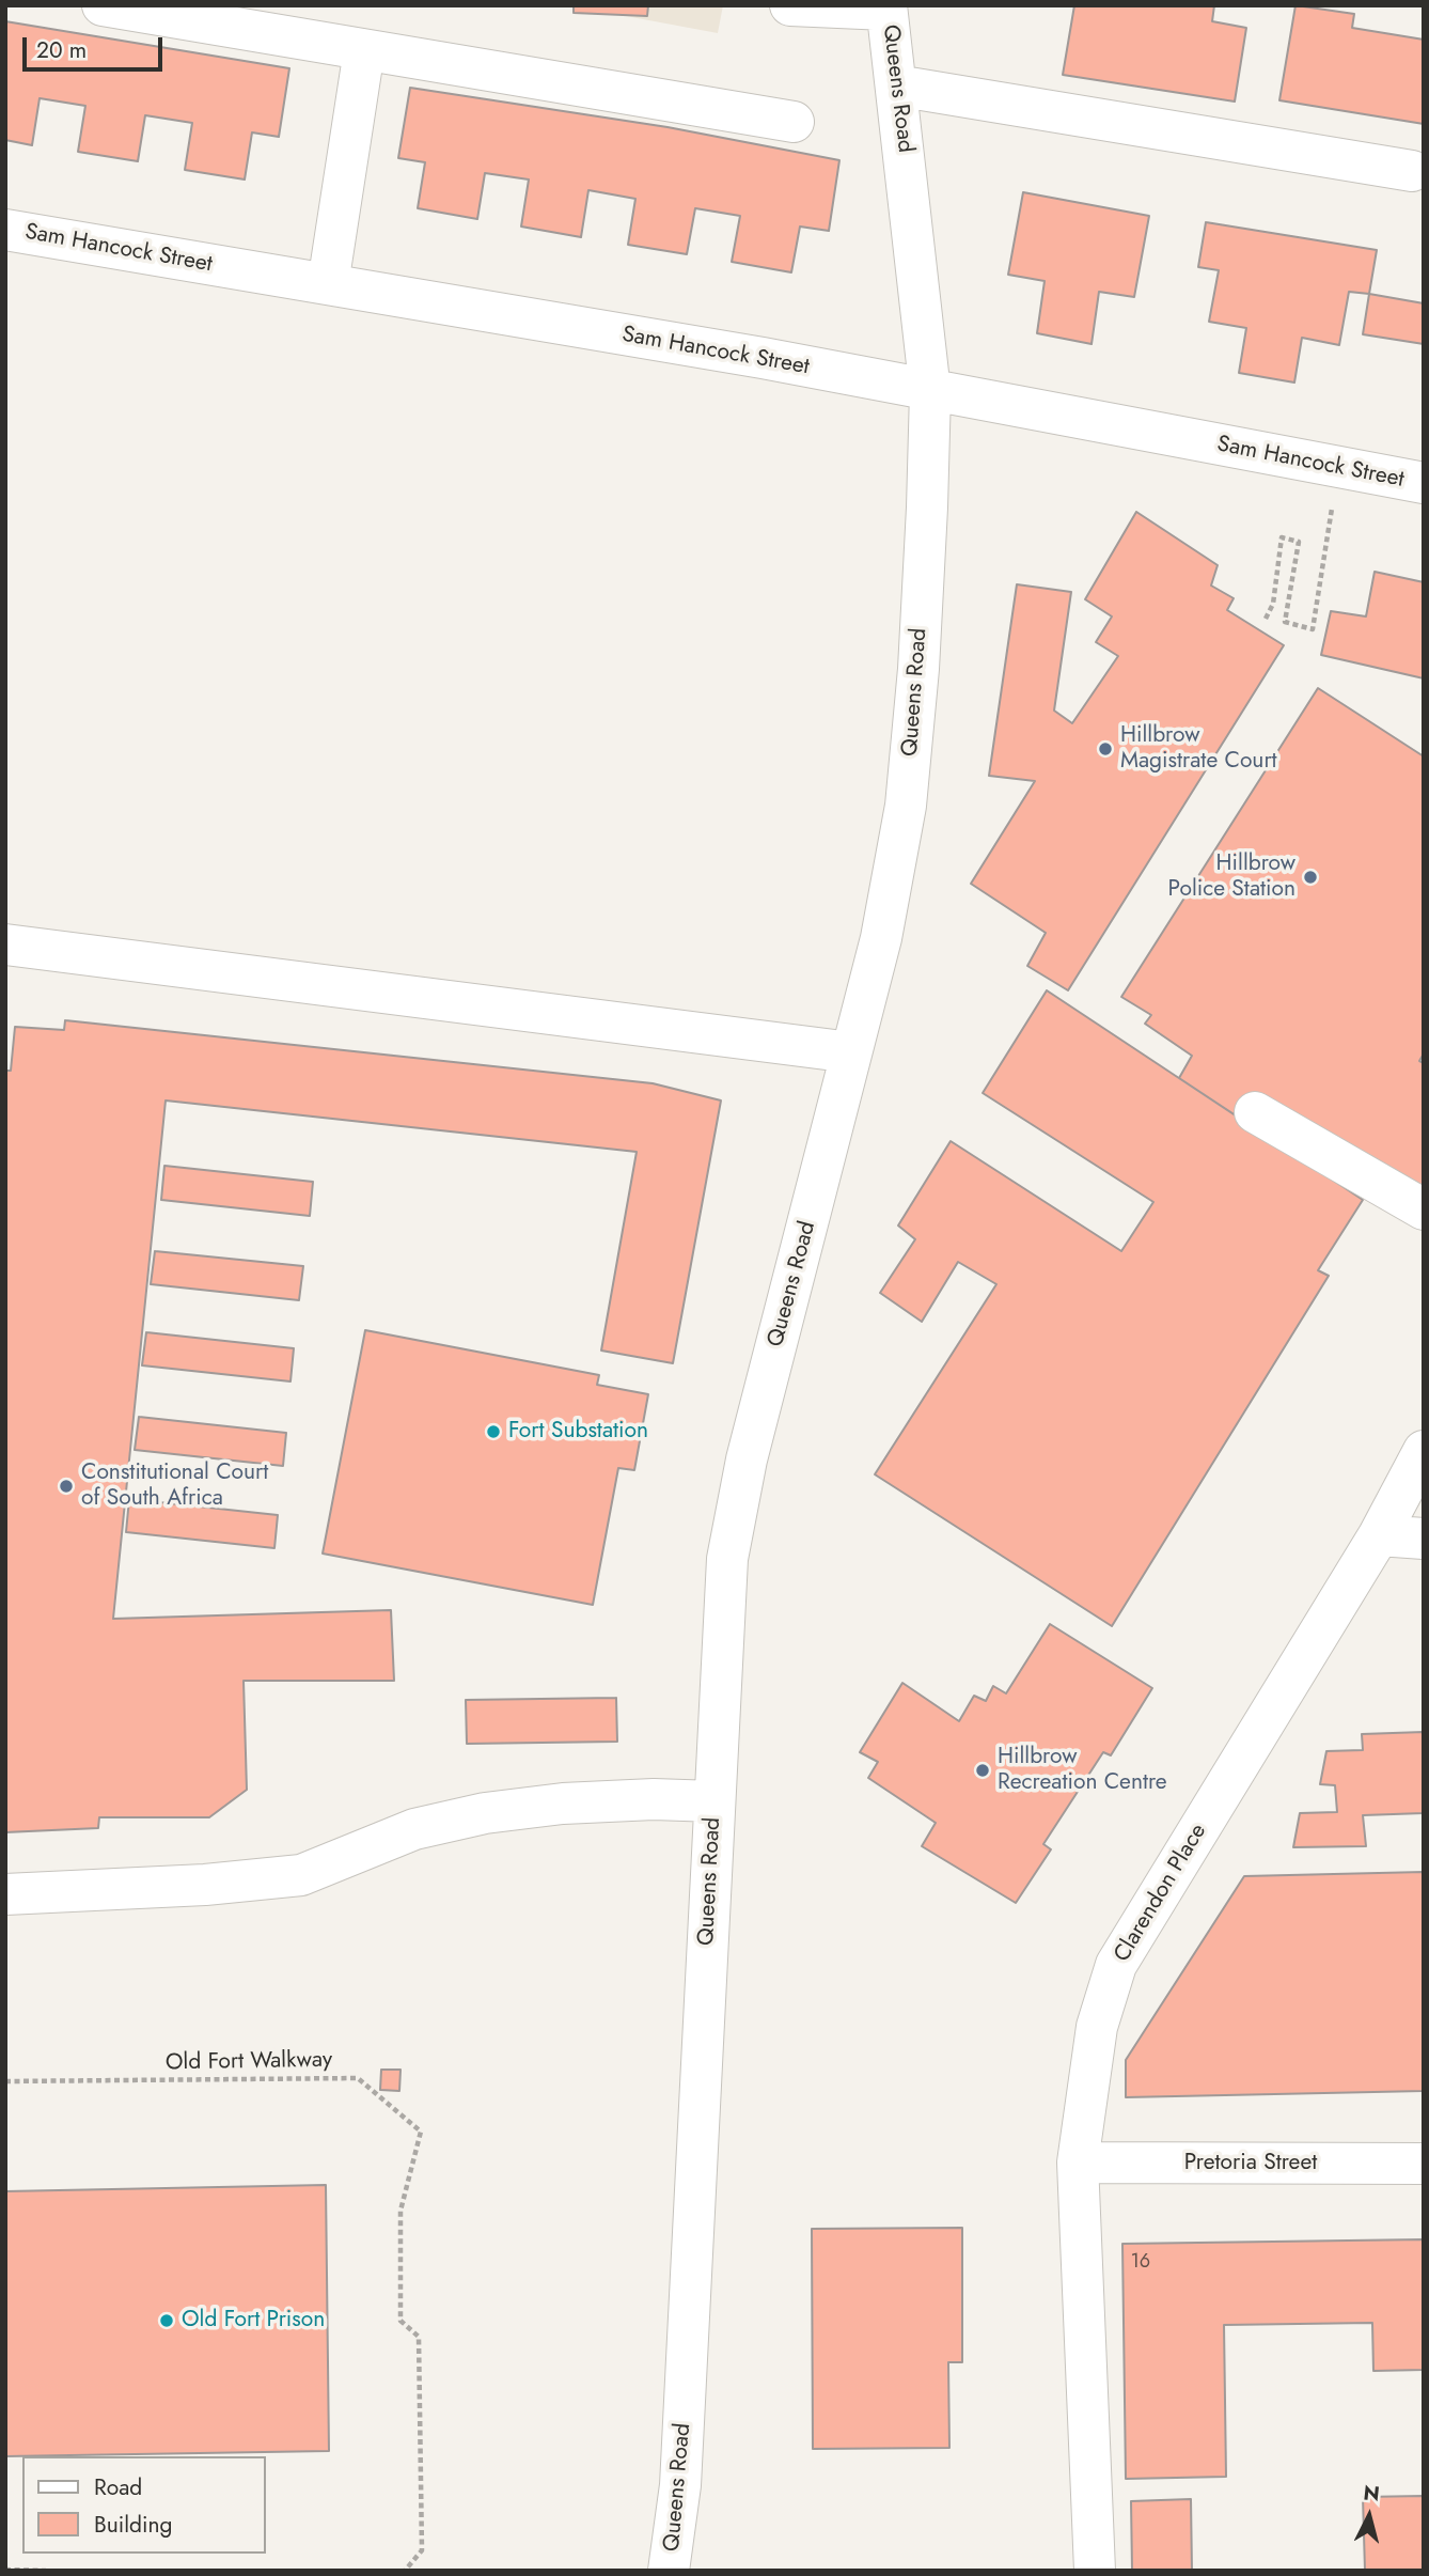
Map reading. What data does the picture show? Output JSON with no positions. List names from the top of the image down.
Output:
{
  "streets": {
    "street": [
      "Queens Road",
      "Sam Hancock Street",
      "Clarendon Place",
      "Pretoria Street"
    ],
    "path": ["Old Fort Walkway"]
  },
  "crossings": [
    ["Queens Road", "Sam Hancock Street"],
    ["Clarendon Place", "Pretoria Street"]
  ],
  "places": [
    "Hillbrow Magistrate Court",
    "Hillbrow Police Station",
    "Fort Substation",
    "Constitutional Court of South Africa",
    "Hillbrow Recreation Centre",
    "Old Fort Prison"
  ],
  "house_numbers": ["16"],
  "legend": ["Road", "Building"],
  "scale_bar": "20 m",
  "north": "top"
}
